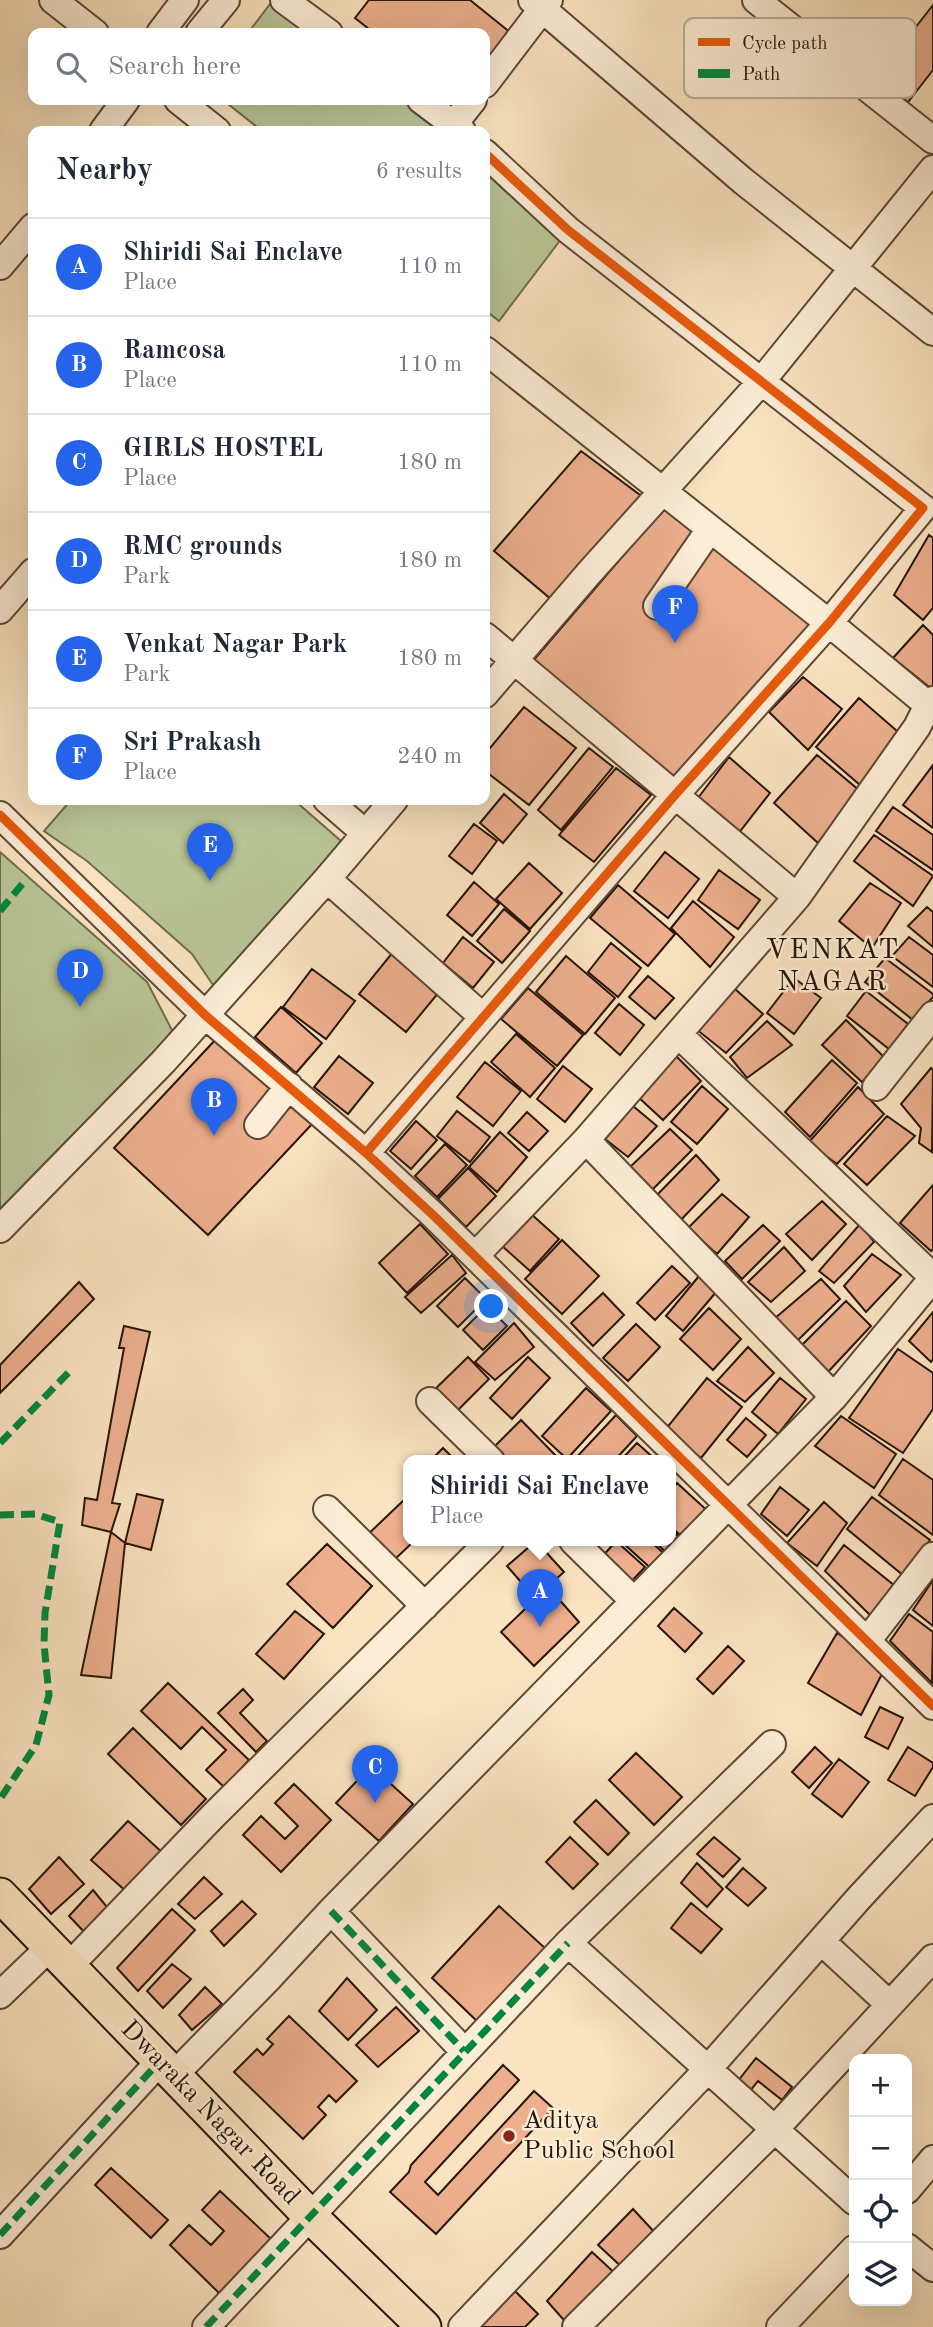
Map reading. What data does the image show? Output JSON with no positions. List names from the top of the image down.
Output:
{
  "streets": {
    "main road": ["Dwaraka Nagar Road"]
  },
  "districts": ["VENKAT NAGAR"],
  "places": ["Aditya Public School"],
  "legend": ["Cycle path", "Path"],
  "page": {
    "search": "Search here",
    "heading": ["Nearby", "6 results"],
    "list": [
      {
        "mark": "A",
        "name": "Shiridi Sai Enclave",
        "note": "Place",
        "value": "110 m"
      },
      {
        "mark": "B",
        "name": "Ramcosa",
        "note": "Place",
        "value": "110 m"
      },
      {
        "mark": "C",
        "name": "GIRLS HOSTEL",
        "note": "Place",
        "value": "180 m"
      },
      {
        "mark": "D",
        "name": "RMC grounds",
        "note": "Park",
        "value": "180 m"
      },
      {
        "mark": "E",
        "name": "Venkat Nagar Park",
        "note": "Park",
        "value": "180 m"
      },
      {
        "mark": "F",
        "name": "Sri Prakash",
        "note": "Place",
        "value": "240 m"
      }
    ],
    "pins": [
      "F",
      "E",
      "D",
      "B",
      "A",
      "C"
    ],
    "popup": ["Shiridi Sai Enclave", "Place"],
    "map_buttons": ["+", "−"]
  }
}
